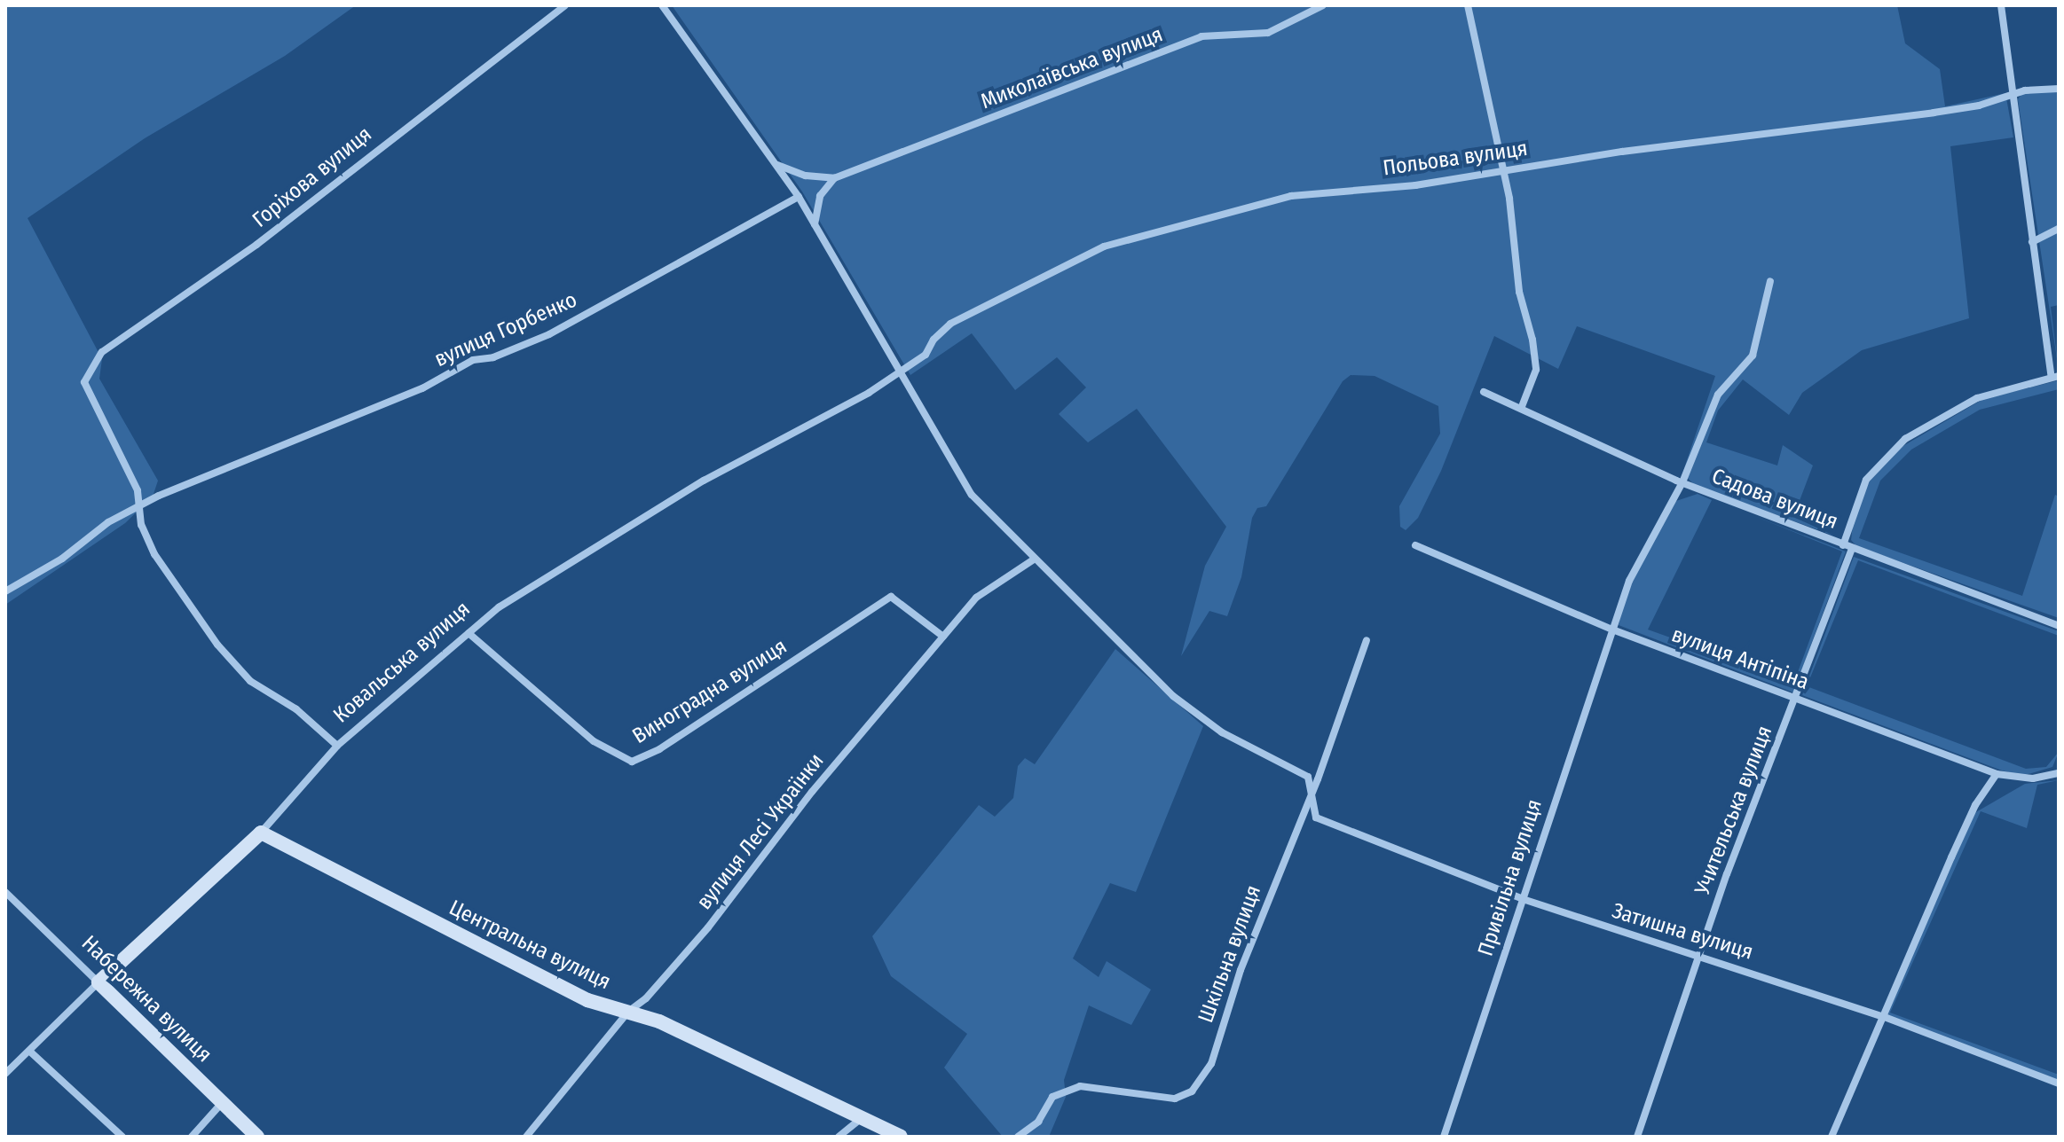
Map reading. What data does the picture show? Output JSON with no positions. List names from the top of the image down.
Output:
{
  "streets": {
    "street": [
      "Миколаївська вулиця",
      "Польова вулиця",
      "Горіхова вулиця",
      "вулиця Горбенко",
      "Садова вулиця",
      "вулиця Антіпіна",
      "Ковальська вулиця",
      "Виноградна вулиця",
      "Учительська вулиця",
      "вулиця Лесі Українки",
      "Привільна вулиця",
      "Затишна вулиця",
      "Центральна вулиця",
      "Шкільна вулиця",
      "Набережна вулиця"
    ]
  },
  "crossings": [
    ["Польова вулиця", "Ковальська вулиця"],
    ["Горіхова вулиця", "вулиця Горбенко"],
    ["Садова вулиця", "Учительська вулиця"],
    ["Садова вулиця", "Привільна вулиця"],
    ["вулиця Антіпіна", "Учительська вулиця"],
    ["вулиця Антіпіна", "Привільна вулиця"],
    ["Ковальська вулиця", "Виноградна вулиця"],
    ["Ковальська вулиця", "Центральна вулиця"],
    ["Ковальська вулиця", "Набережна вулиця"],
    ["Виноградна вулиця", "вулиця Лесі Українки"],
    ["Учительська вулиця", "Затишна вулиця"],
    ["вулиця Лесі Українки", "Центральна вулиця"],
    ["Привільна вулиця", "Затишна вулиця"],
    ["Затишна вулиця", "Шкільна вулиця"]
  ]
}
